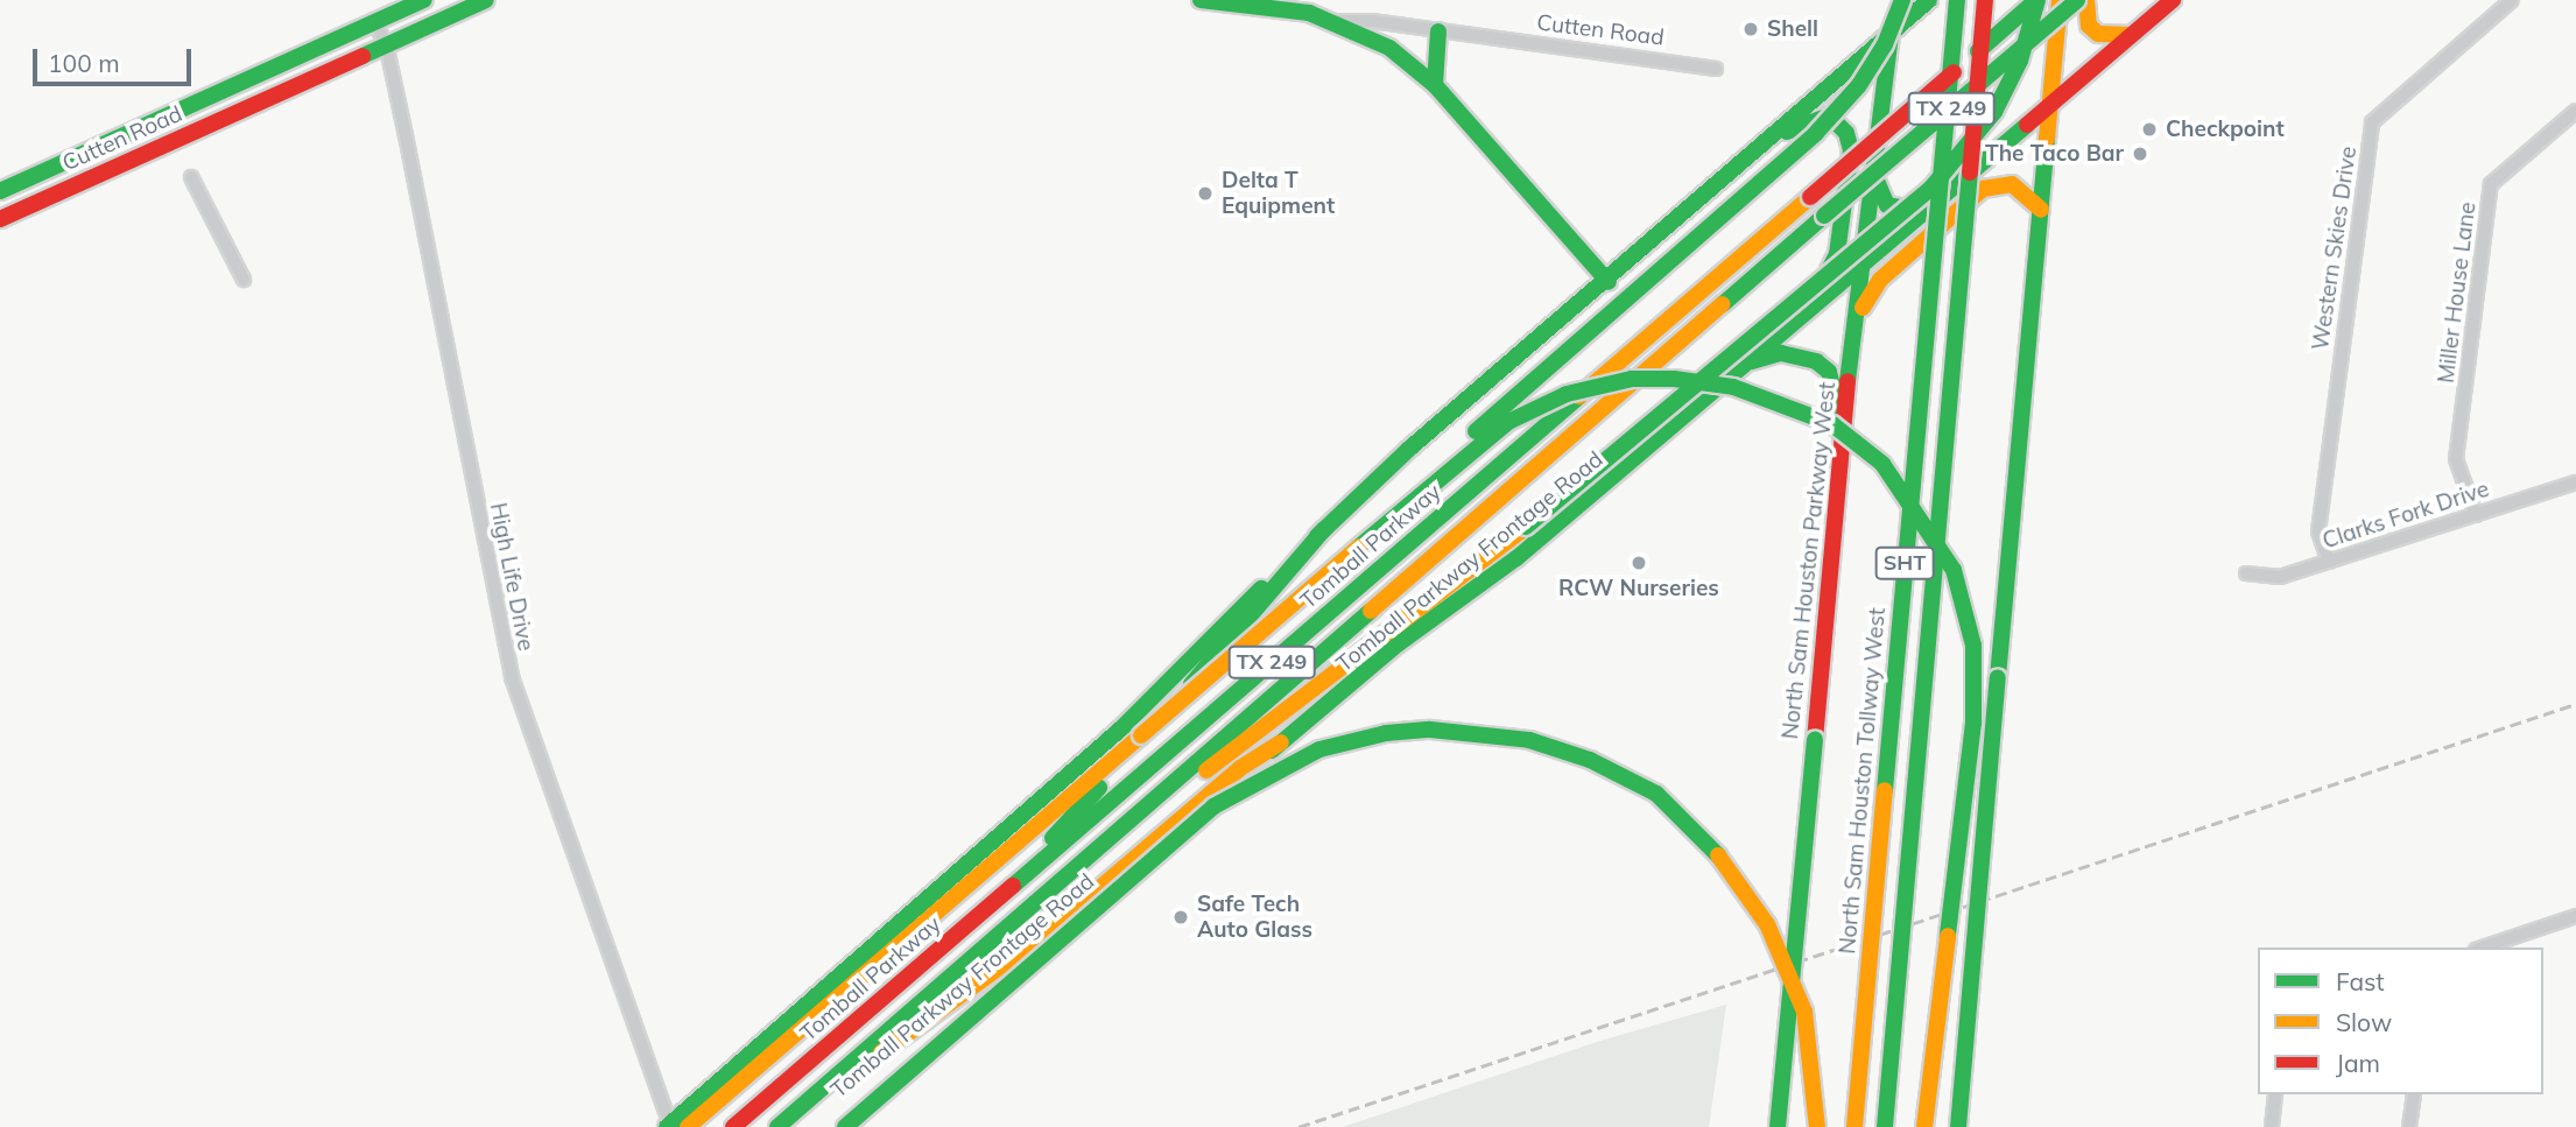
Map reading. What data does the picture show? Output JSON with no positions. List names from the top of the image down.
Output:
{
  "streets": {
    "main road": [
      "Cutten Road",
      "TX 249",
      "Tomball Parkway",
      "North Sam Houston Parkway West",
      "Tomball Parkway Frontage Road",
      "SHT",
      "North Sam Houston Tollway West"
    ],
    "street": [
      "Western Skies Drive",
      "Miller House Lane",
      "Clarks Fork Drive",
      "High Life Drive"
    ]
  },
  "crossings": [
    ["Cutten Road", "High Life Drive"],
    ["Western Skies Drive", "Clarks Fork Drive"],
    ["Miller House Lane", "Clarks Fork Drive"],
    ["North Sam Houston Parkway West", "Tomball Parkway Frontage Road"]
  ],
  "places": [
    "Shell",
    "Checkpoint",
    "The Taco Bar",
    "Delta T Equipment",
    "RCW Nurseries",
    "Safe Tech Auto Glass"
  ],
  "legend": ["Fast", "Slow", "Jam"],
  "scale_bar": "100 m"
}
